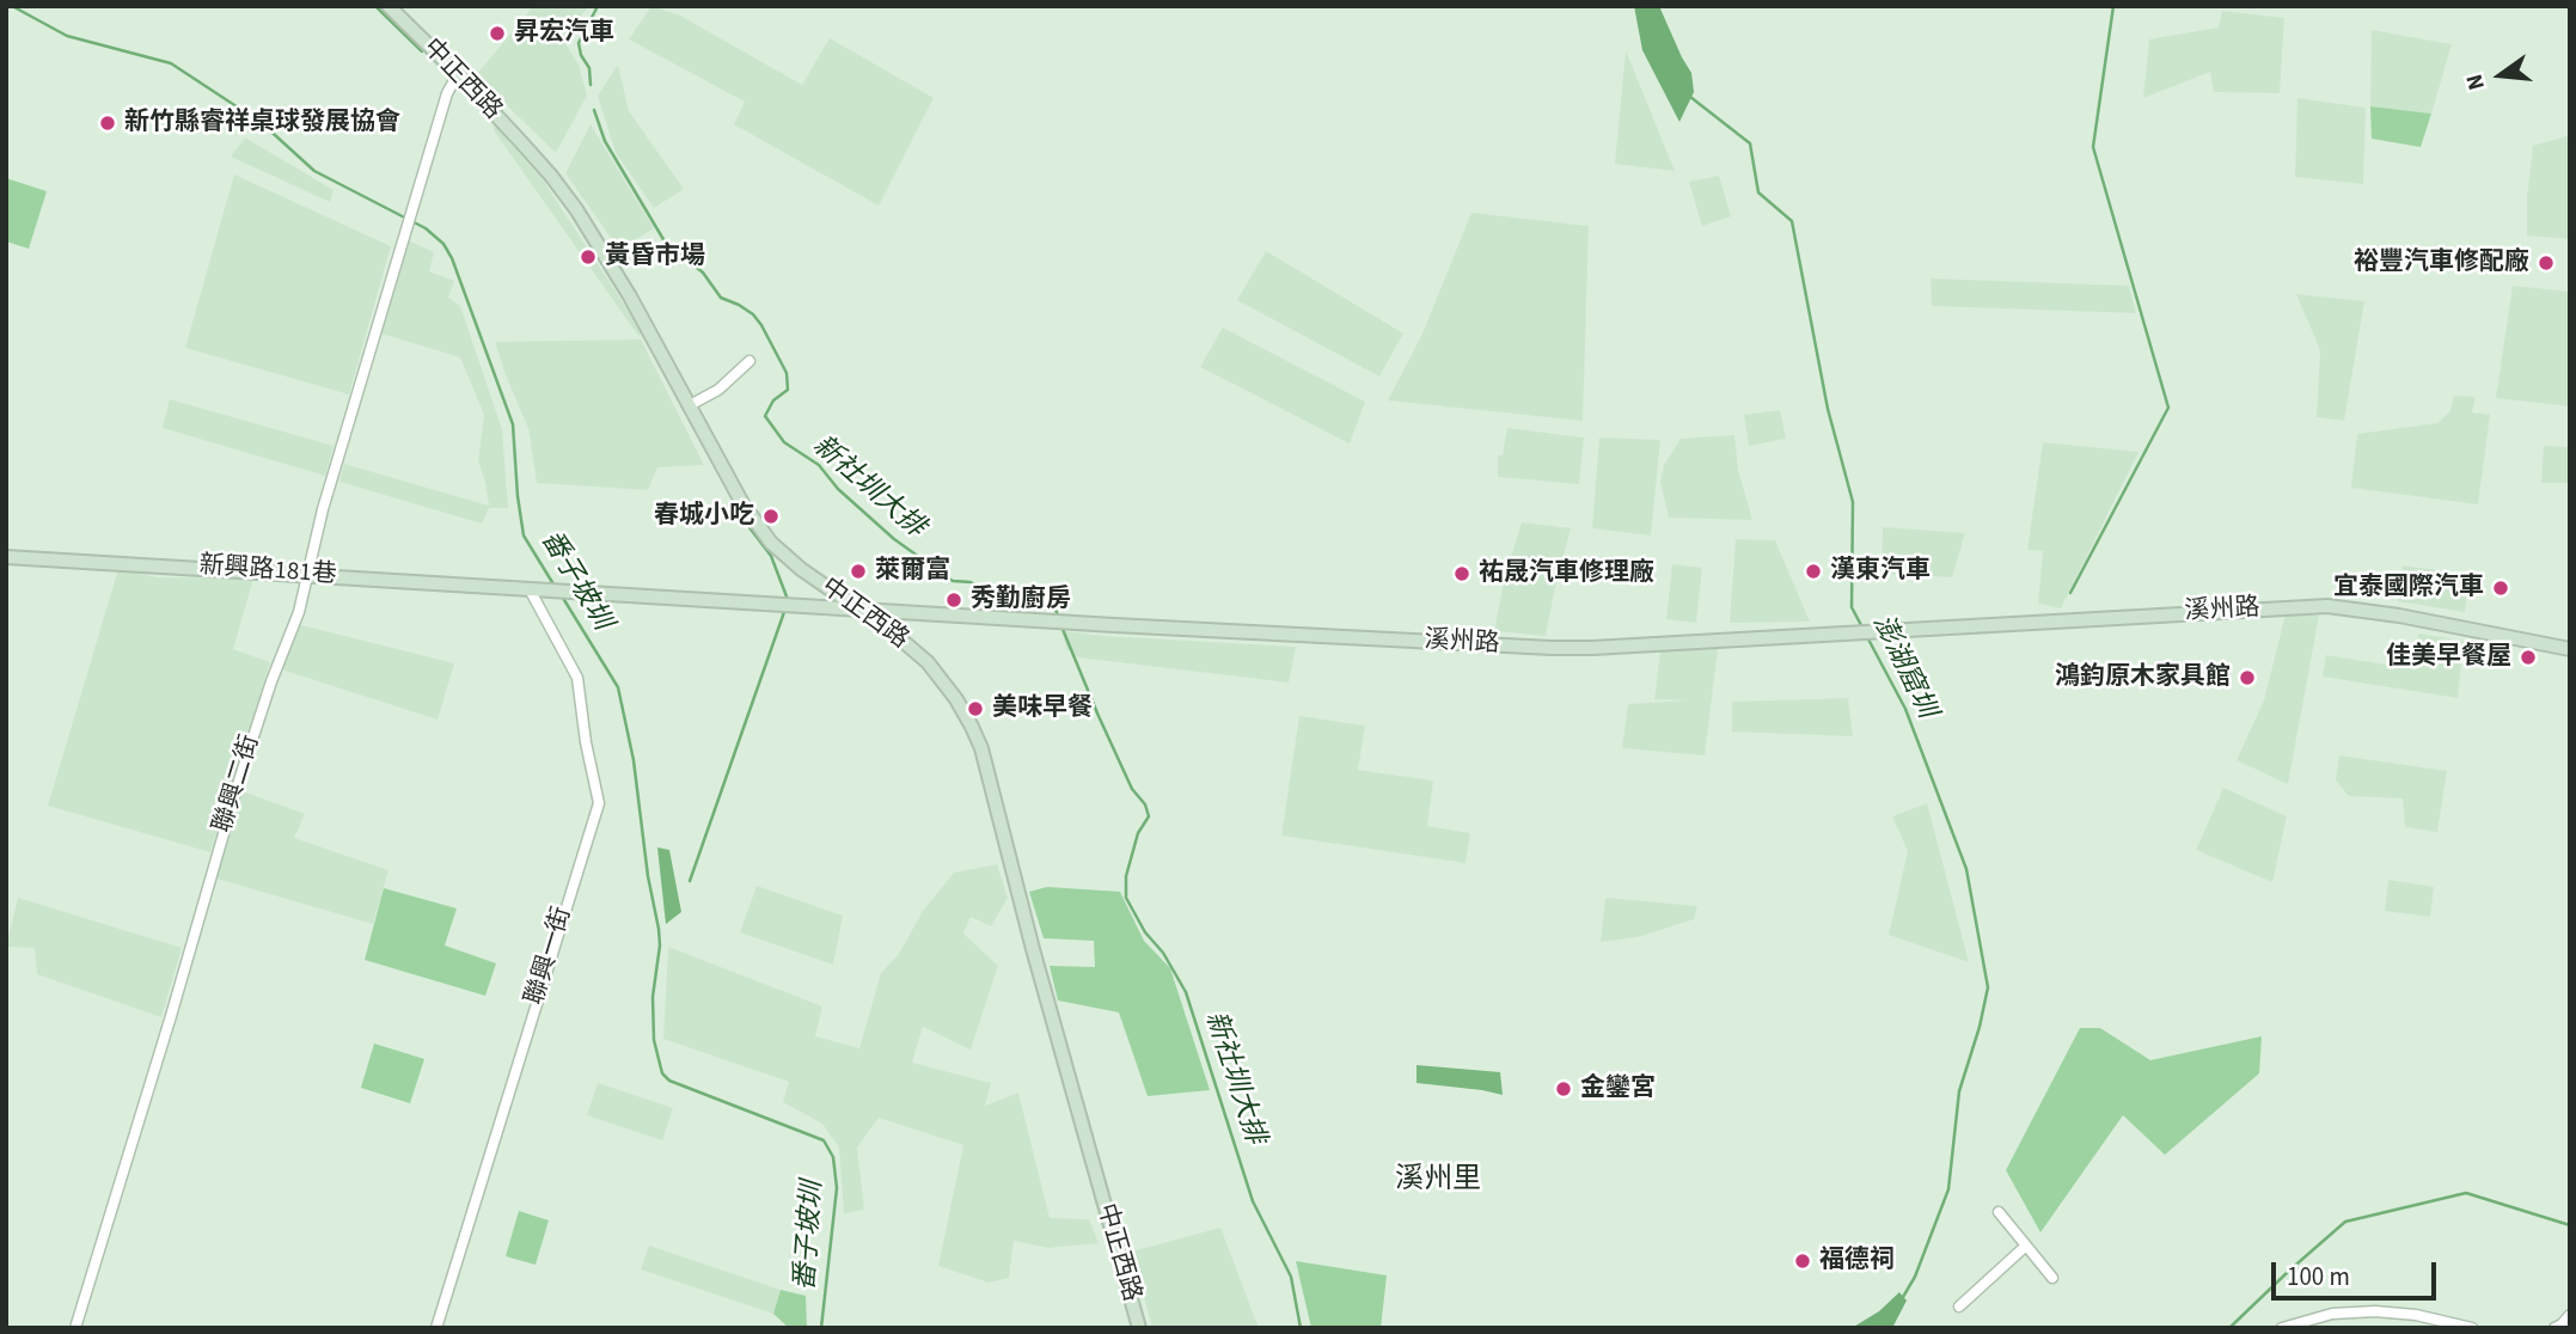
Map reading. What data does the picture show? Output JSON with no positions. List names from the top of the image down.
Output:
{
  "streets": {
    "street": [
      "中正西路",
      "新興路181巷",
      "溪州路",
      "聯興二街",
      "聯興一街"
    ]
  },
  "crossings": [
    ["中正西路", "新興路181巷"],
    ["中正西路", "溪州路"],
    ["中正西路", "聯興二街"],
    ["新興路181巷", "溪州路"],
    ["新興路181巷", "聯興二街"],
    ["新興路181巷", "聯興一街"]
  ],
  "districts": ["溪州里"],
  "water": ["新社圳大排", "番子坡圳", "澎湖窟圳"],
  "places": [
    "昇宏汽車",
    "新竹縣睿祥桌球發展協會",
    "黃昏市場",
    "裕豐汽車修配廠",
    "春城小吃",
    "萊爾富",
    "漢東汽車",
    "祐晟汽車修理廠",
    "宜泰國際汽車",
    "秀勤廚房",
    "佳美早餐屋",
    "鴻鈞原木家具館",
    "美味早餐",
    "金鑾宮",
    "福德祠"
  ],
  "scale_bar": "100 m",
  "north": "left"
}
